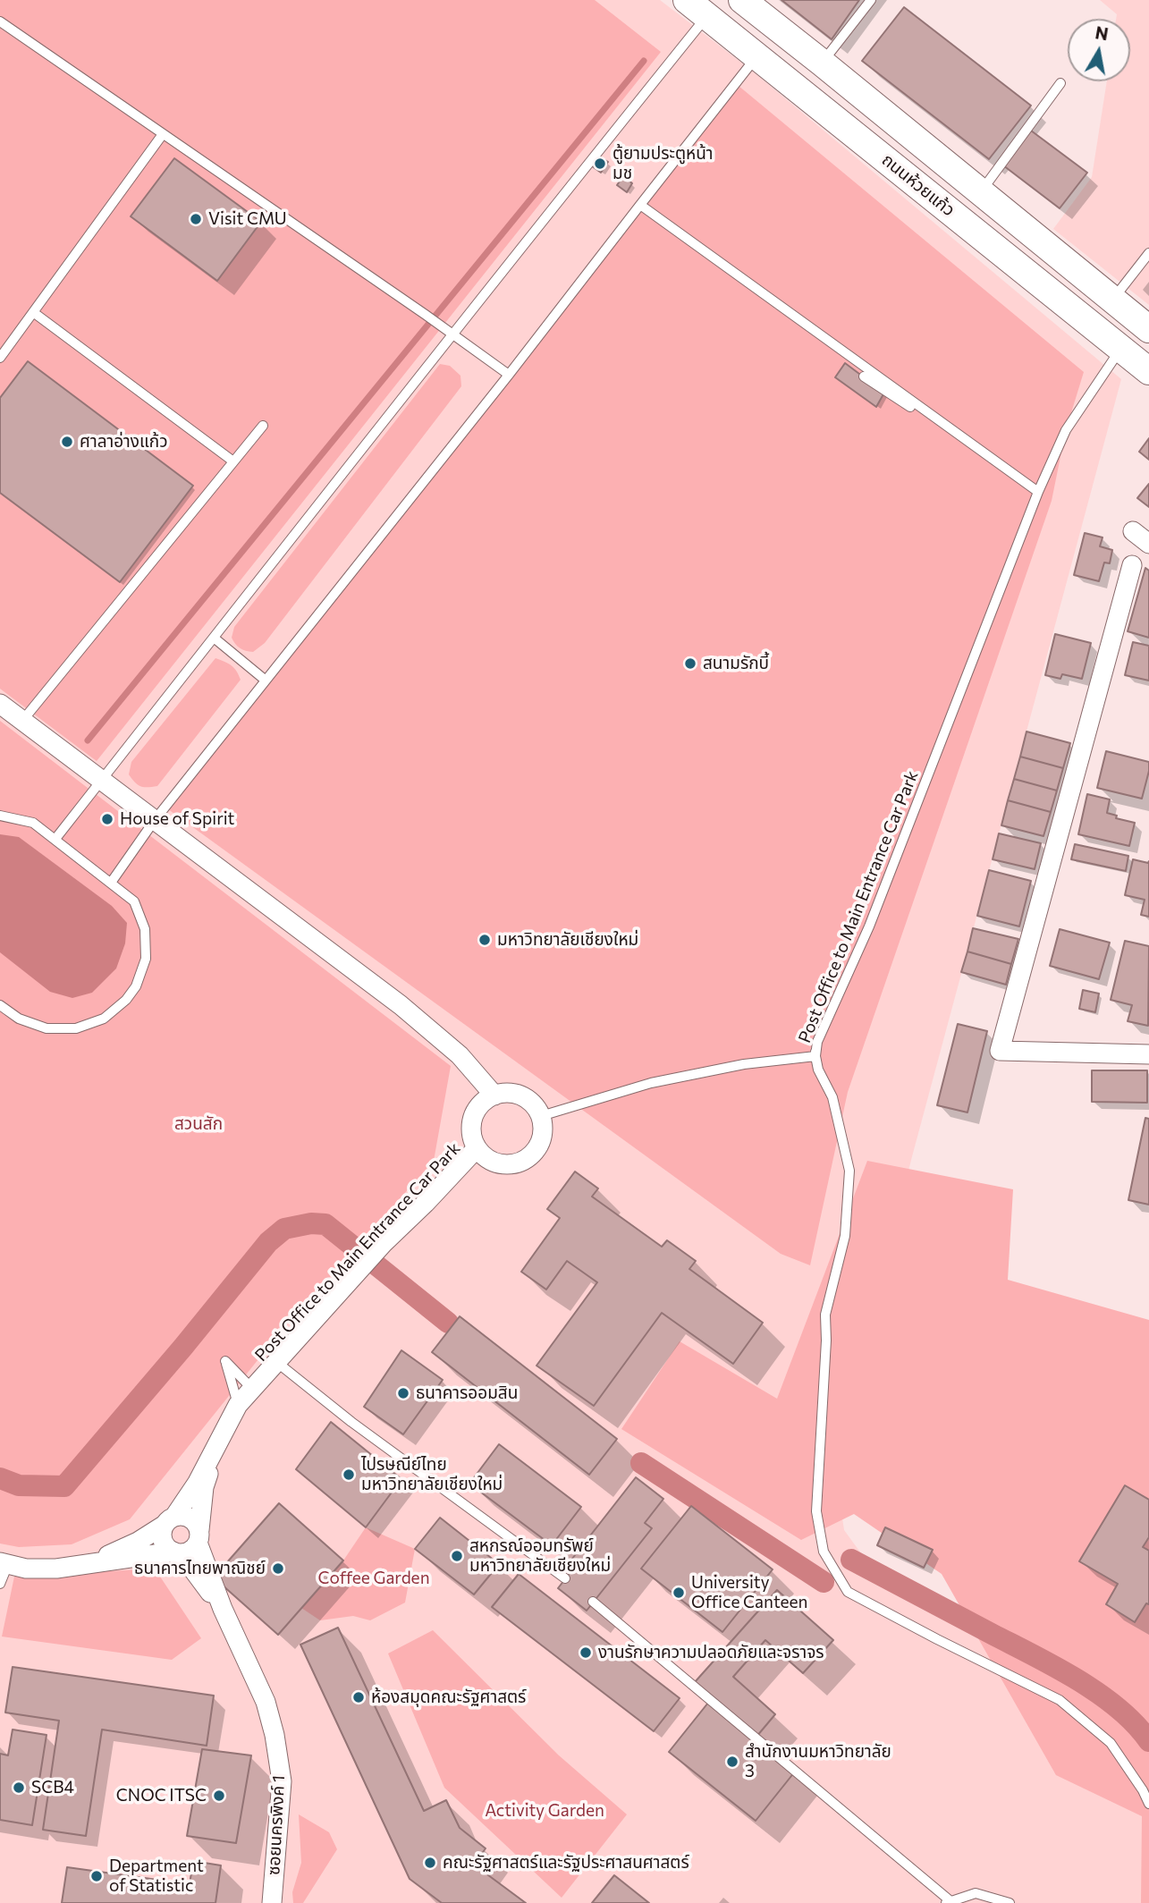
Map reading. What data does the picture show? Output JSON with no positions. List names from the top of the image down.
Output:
{
  "streets": {
    "main road": ["ถนนห้วยแก้ว"],
    "street": ["ซอยนครพิงค์ 1"],
    "lane": ["Post Office to Main Entrance Car Park"]
  },
  "parks": ["สวนสัก", "Coffee Garden", "Activity Garden"],
  "places": [
    "ตู้ยามประตูหน้า มช",
    "Visit CMU",
    "ศาลาอ่างแก้ว",
    "สนามรักบี้",
    "House of Spirit",
    "มหาวิทยาลัยเชียงใหม่",
    "ธนาคารออมสิน",
    "ไปรษณีย์ไทย มหาวิทยาลัยเชียงใหม่",
    "สหกรณ์ออมทรัพย์ มหาวิทยาลัยเชียงใหม่",
    "ธนาคารไทยพาณิชย์",
    "University Office Canteen",
    "งานรักษาความปลอดภัยและจราจร",
    "ห้องสมุดคณะรัฐศาสตร์",
    "สำนักงานมหาวิทยาลัย 3",
    "SCB4",
    "CNOC ITSC",
    "คณะรัฐศาสตร์และรัฐประศาสนศาสตร์",
    "Department of Statistic"
  ],
  "north": "top"
}
